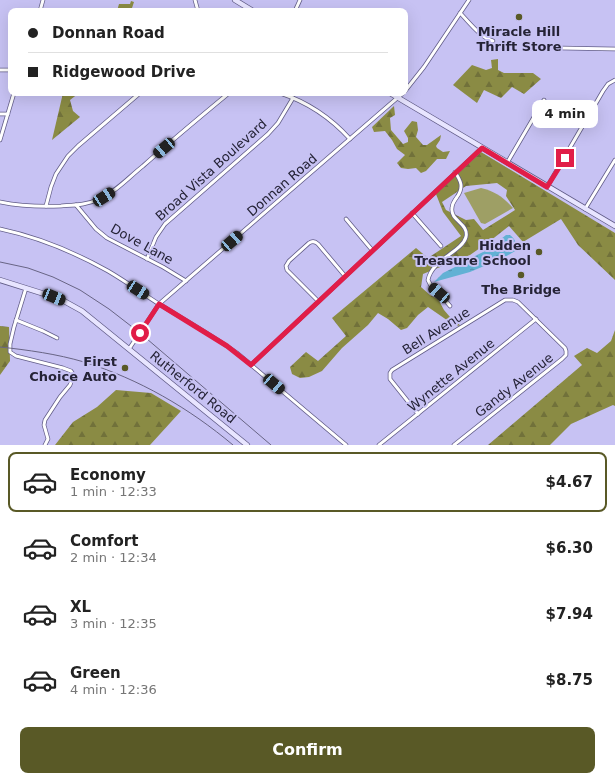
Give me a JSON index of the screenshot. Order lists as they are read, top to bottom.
{
  "streets": {
    "street": [
      "Broad Vista Boulevard",
      "Donnan Road",
      "Dove Lane",
      "Bell Avenue",
      "Wynette Avenue",
      "Gandy Avenue",
      "Rutherford Road"
    ]
  },
  "crossings": [
    ["Broad Vista Boulevard", "Dove Lane"],
    ["Donnan Road", "Dove Lane"],
    ["Donnan Road", "Rutherford Road"],
    ["Bell Avenue", "Wynette Avenue"],
    ["Bell Avenue", "Gandy Avenue"],
    ["Wynette Avenue", "Gandy Avenue"]
  ],
  "places": [
    "Miracle Hill Thrift Store",
    "Hidden Treasure School",
    "The Bridge",
    "First Choice Auto"
  ],
  "page": {
    "banner": ["Donnan Road", "Ridgewood Drive"],
    "bubble": "4 min",
    "list": [
      {
        "name": "Economy",
        "note": "1 min · 12:33",
        "value": "$4.67"
      },
      {
        "name": "Comfort",
        "note": "2 min · 12:34",
        "value": "$6.30"
      },
      {
        "name": "XL",
        "note": "3 min · 12:35",
        "value": "$7.94"
      },
      {
        "name": "Green",
        "note": "4 min · 12:36",
        "value": "$8.75"
      }
    ],
    "buttons": "Confirm"
  }
}
